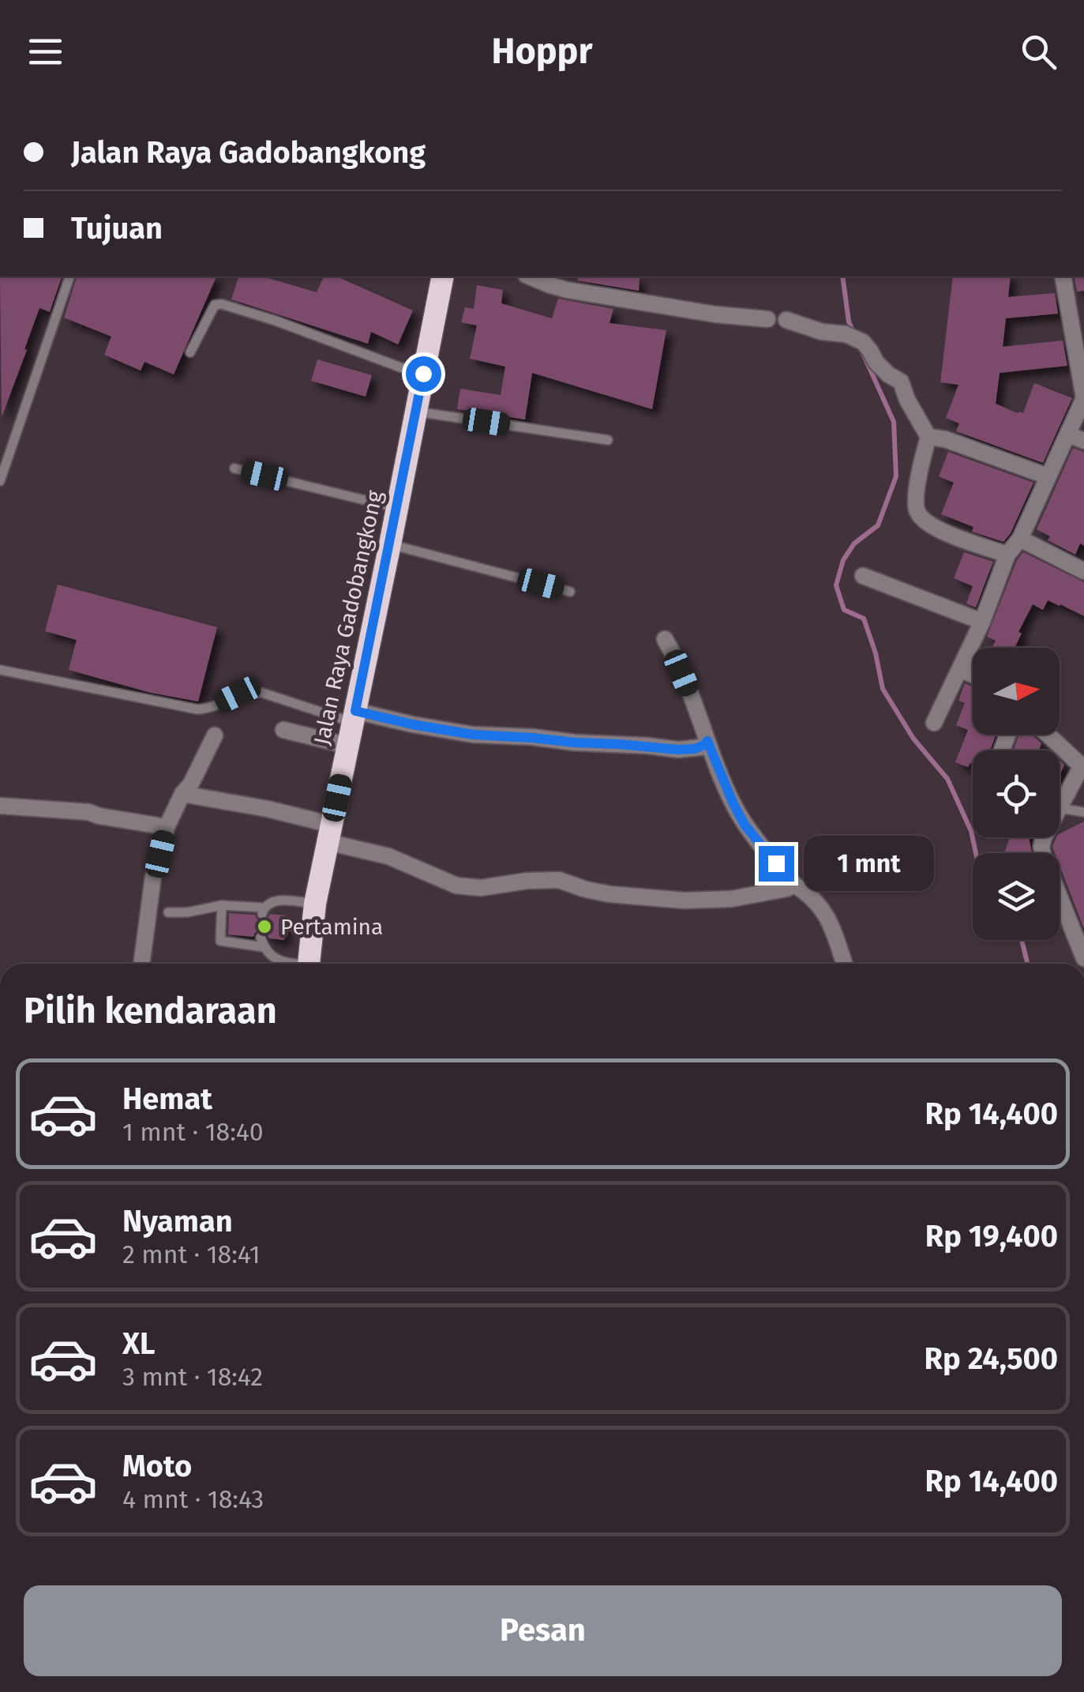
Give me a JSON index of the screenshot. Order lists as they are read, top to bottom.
{
  "streets": {
    "highway": ["Jalan Raya Gadobangkong"]
  },
  "places": ["Pertamina"],
  "north": "right",
  "page": {
    "header": "Hoppr",
    "banner": ["Jalan Raya Gadobangkong", "Tujuan"],
    "bubble": "1 mnt",
    "heading": "Pilih kendaraan",
    "list": [
      {
        "name": "Hemat",
        "note": "1 mnt · 18:40",
        "value": "Rp 14,400"
      },
      {
        "name": "Nyaman",
        "note": "2 mnt · 18:41",
        "value": "Rp 19,400"
      },
      {
        "name": "XL",
        "note": "3 mnt · 18:42",
        "value": "Rp 24,500"
      },
      {
        "name": "Moto",
        "note": "4 mnt · 18:43",
        "value": "Rp 14,400"
      }
    ],
    "buttons": "Pesan"
  }
}
